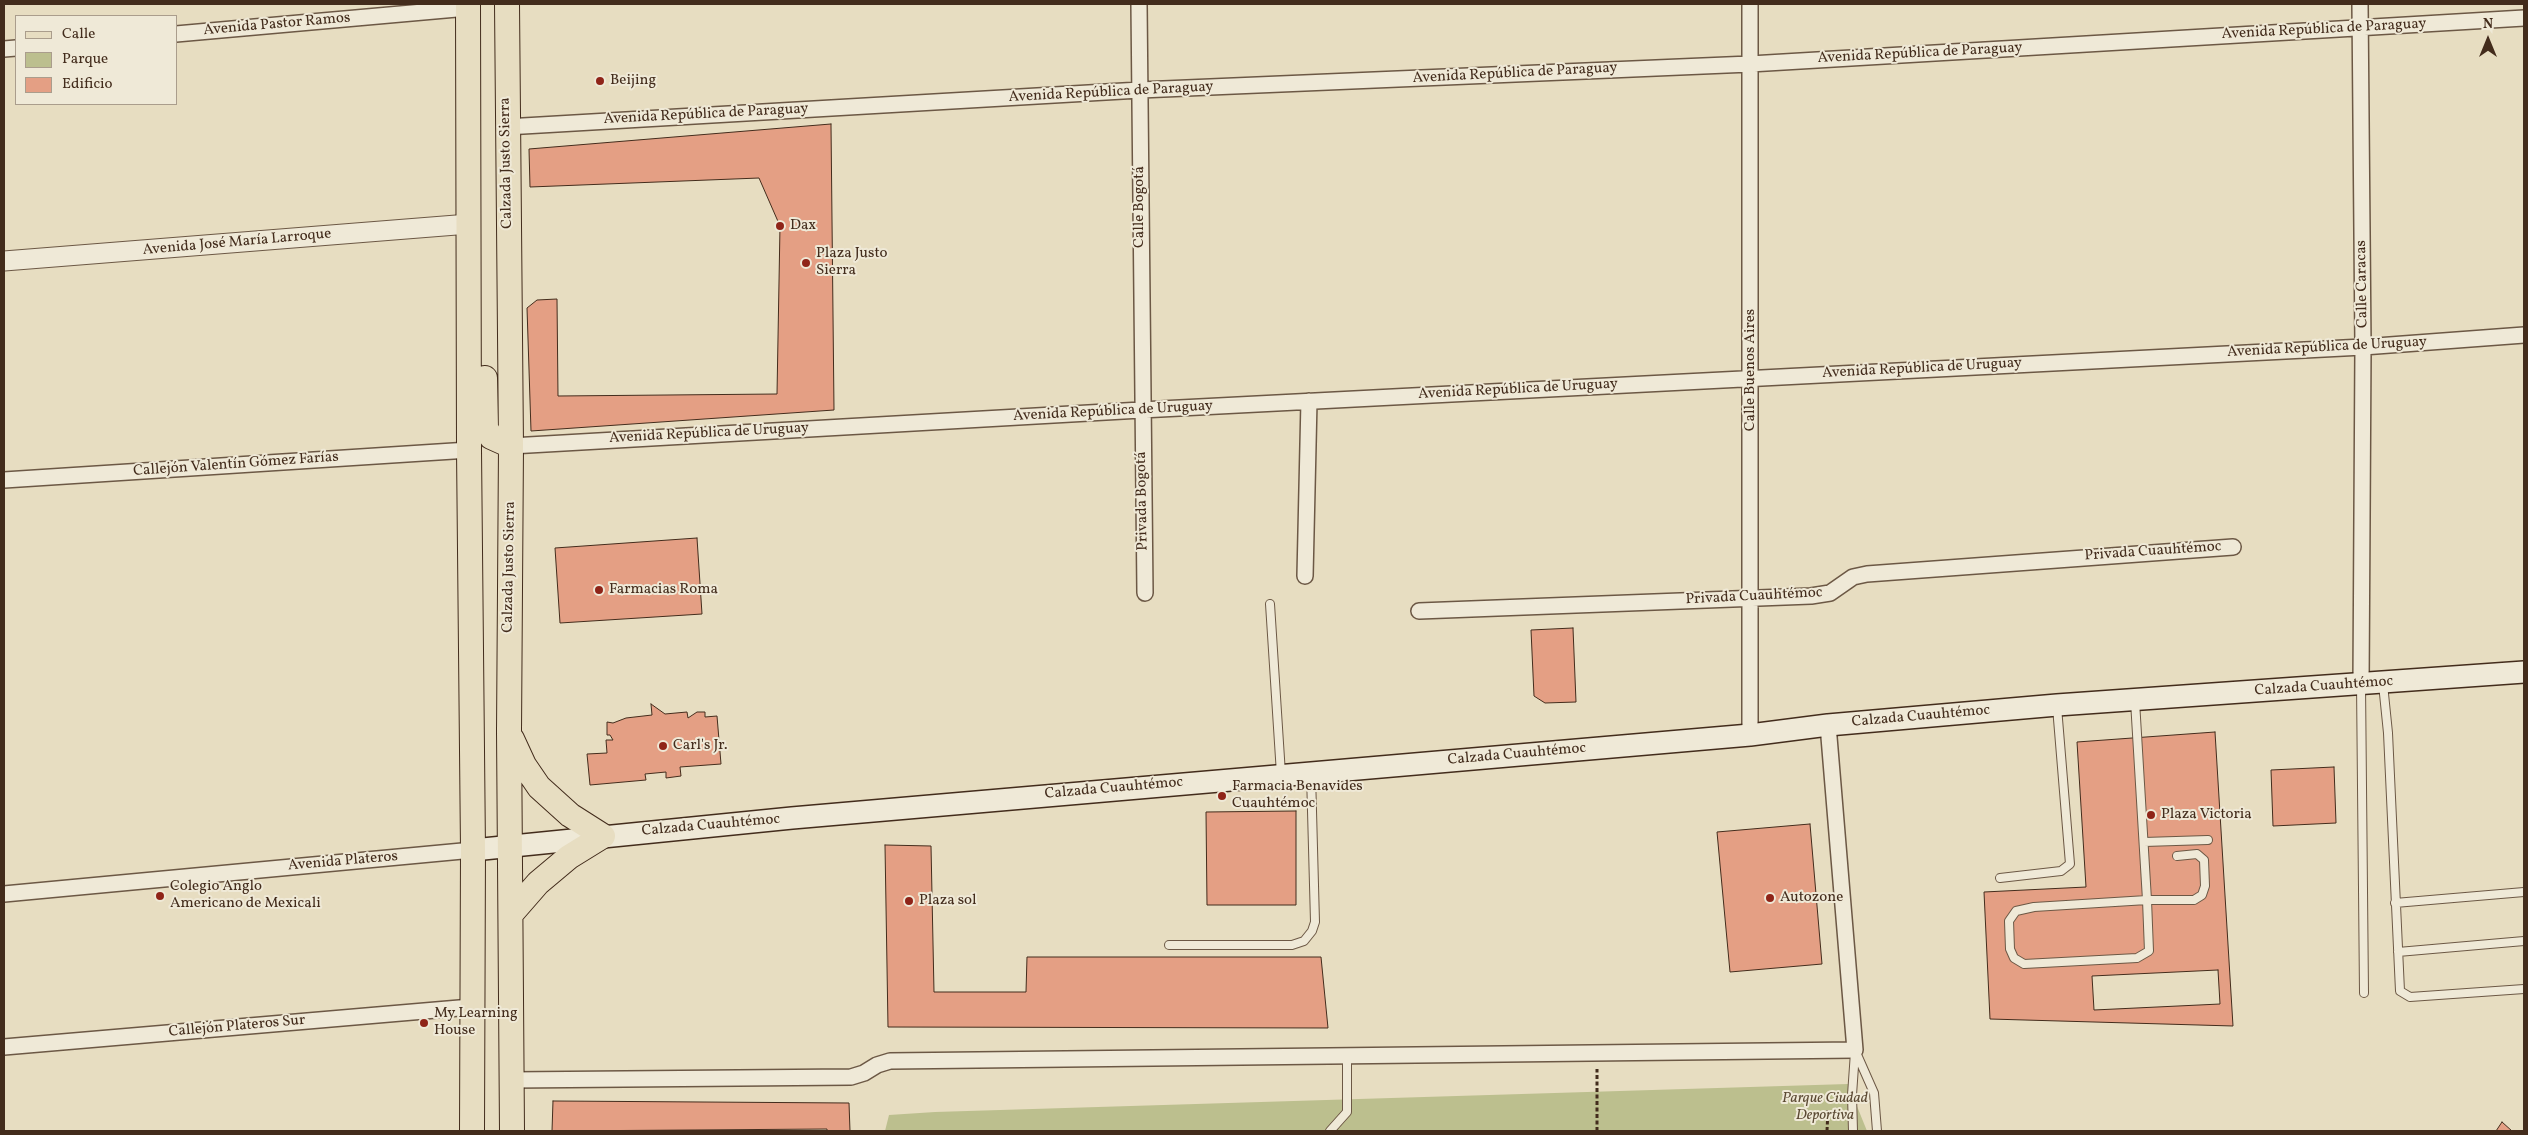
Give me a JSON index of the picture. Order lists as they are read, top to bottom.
{
  "streets": {
    "main road": ["Calzada Justo Sierra", "Calzada Cuauhtémoc"],
    "street": [
      "Avenida Pastor Ramos",
      "Avenida República de Paraguay",
      "Calle Bogotá",
      "Avenida José María Larroque",
      "Calle Caracas",
      "Avenida República de Uruguay",
      "Calle Buenos Aires",
      "Callejón Valentín Gómez Farías",
      "Privada Bogotá",
      "Privada Cuauhtémoc",
      "Avenida Plateros",
      "Callejón Plateros Sur"
    ]
  },
  "crossings": [
    ["Avenida República de Paraguay", "Calzada Justo Sierra"],
    ["Avenida República de Paraguay", "Calle Bogotá"],
    ["Avenida República de Paraguay", "Calle Caracas"],
    ["Avenida República de Paraguay", "Calle Buenos Aires"],
    ["Calzada Justo Sierra", "Avenida República de Uruguay"],
    ["Calzada Justo Sierra", "Calzada Cuauhtémoc"],
    ["Calle Bogotá", "Avenida República de Uruguay"],
    ["Calle Bogotá", "Privada Bogotá"],
    ["Calle Caracas", "Avenida República de Uruguay"],
    ["Calle Caracas", "Calzada Cuauhtémoc"],
    ["Avenida República de Uruguay", "Calle Buenos Aires"],
    ["Avenida República de Uruguay", "Privada Bogotá"],
    ["Calle Buenos Aires", "Privada Cuauhtémoc"],
    ["Calle Buenos Aires", "Calzada Cuauhtémoc"],
    ["Calzada Cuauhtémoc", "Avenida Plateros"]
  ],
  "parks": ["Parque Ciudad Deportiva"],
  "places": [
    "Beijing",
    "Dax",
    "Plaza Justo Sierra",
    "Farmacias Roma",
    "Carl's Jr.",
    "Farmacia Benavides Cuauhtémoc",
    "Plaza Victoria",
    "Colegio Anglo Americano de Mexicali",
    "Autozone",
    "Plaza sol",
    "My Learning House"
  ],
  "legend": ["Calle", "Parque", "Edificio"],
  "north": "top"
}
